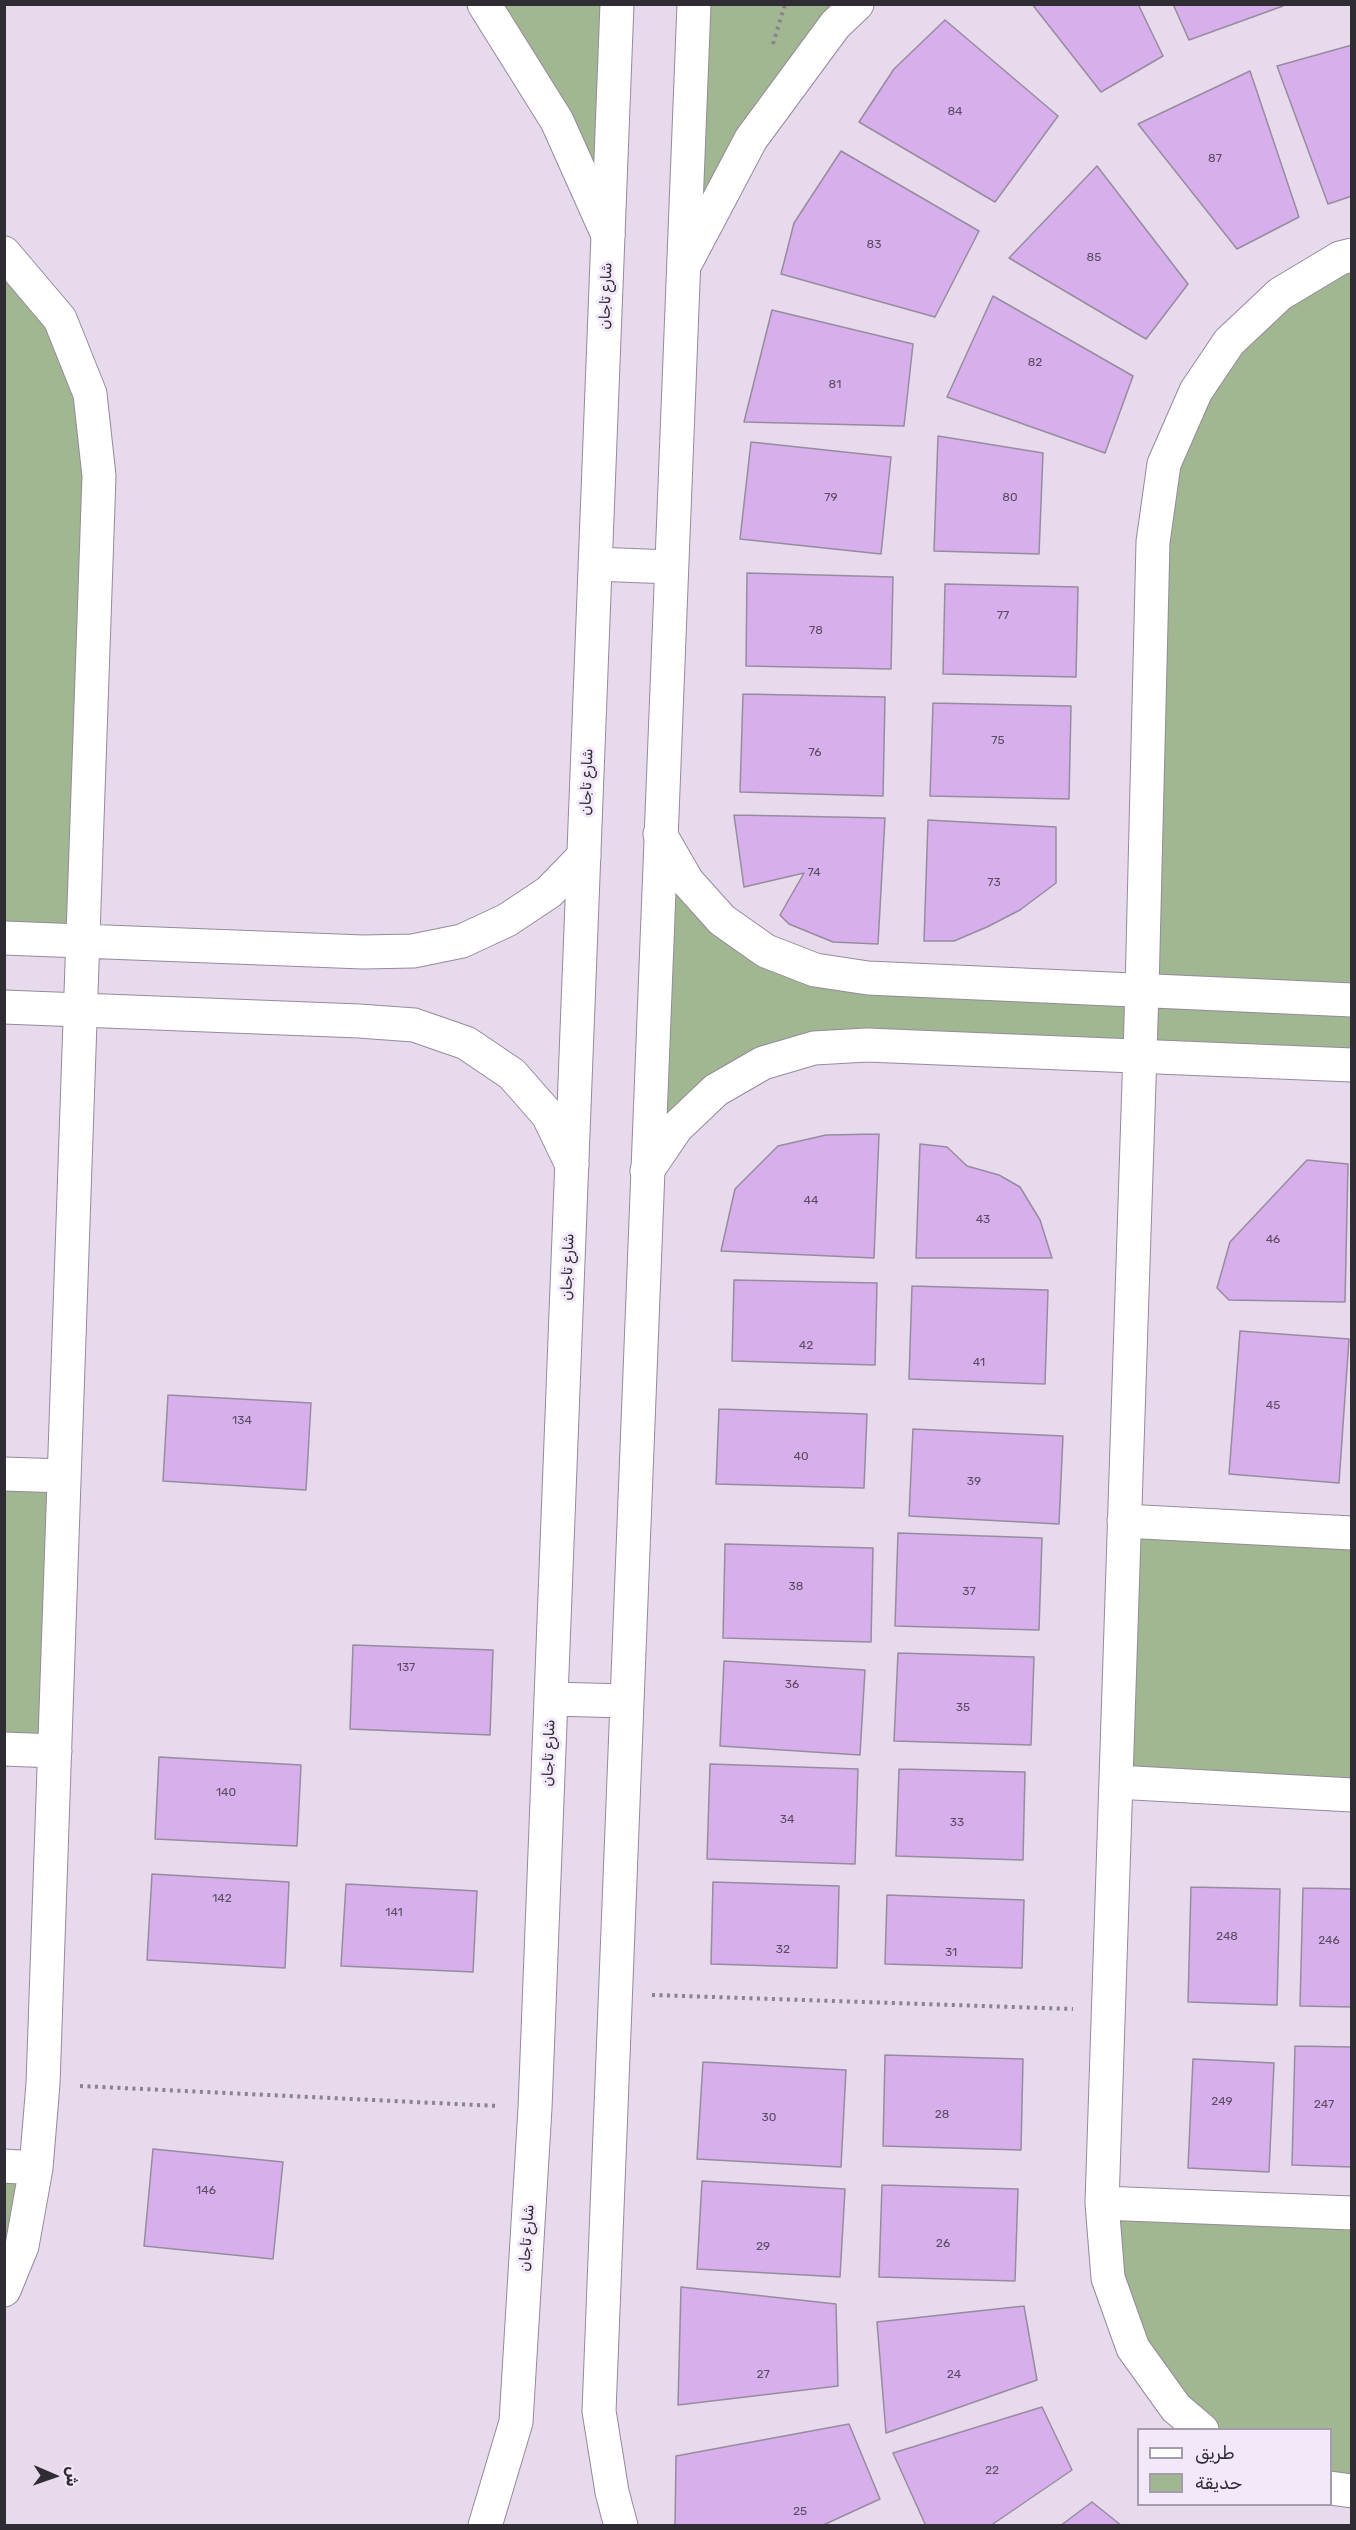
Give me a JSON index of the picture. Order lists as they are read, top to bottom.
{
  "streets": {
    "street": ["شارع تاجان"]
  },
  "house_numbers": [
    "84",
    "87",
    "83",
    "85",
    "82",
    "81",
    "79",
    "80",
    "77",
    "78",
    "75",
    "76",
    "74",
    "73",
    "44",
    "43",
    "46",
    "42",
    "41",
    "45",
    "134",
    "40",
    "39",
    "38",
    "37",
    "137",
    "36",
    "35",
    "140",
    "34",
    "33",
    "142",
    "141",
    "248",
    "246",
    "32",
    "31",
    "249",
    "247",
    "28",
    "30",
    "146",
    "26",
    "29",
    "27",
    "24",
    "22",
    "25"
  ],
  "legend": ["طريق", "حديقة"],
  "north": "right"
}
